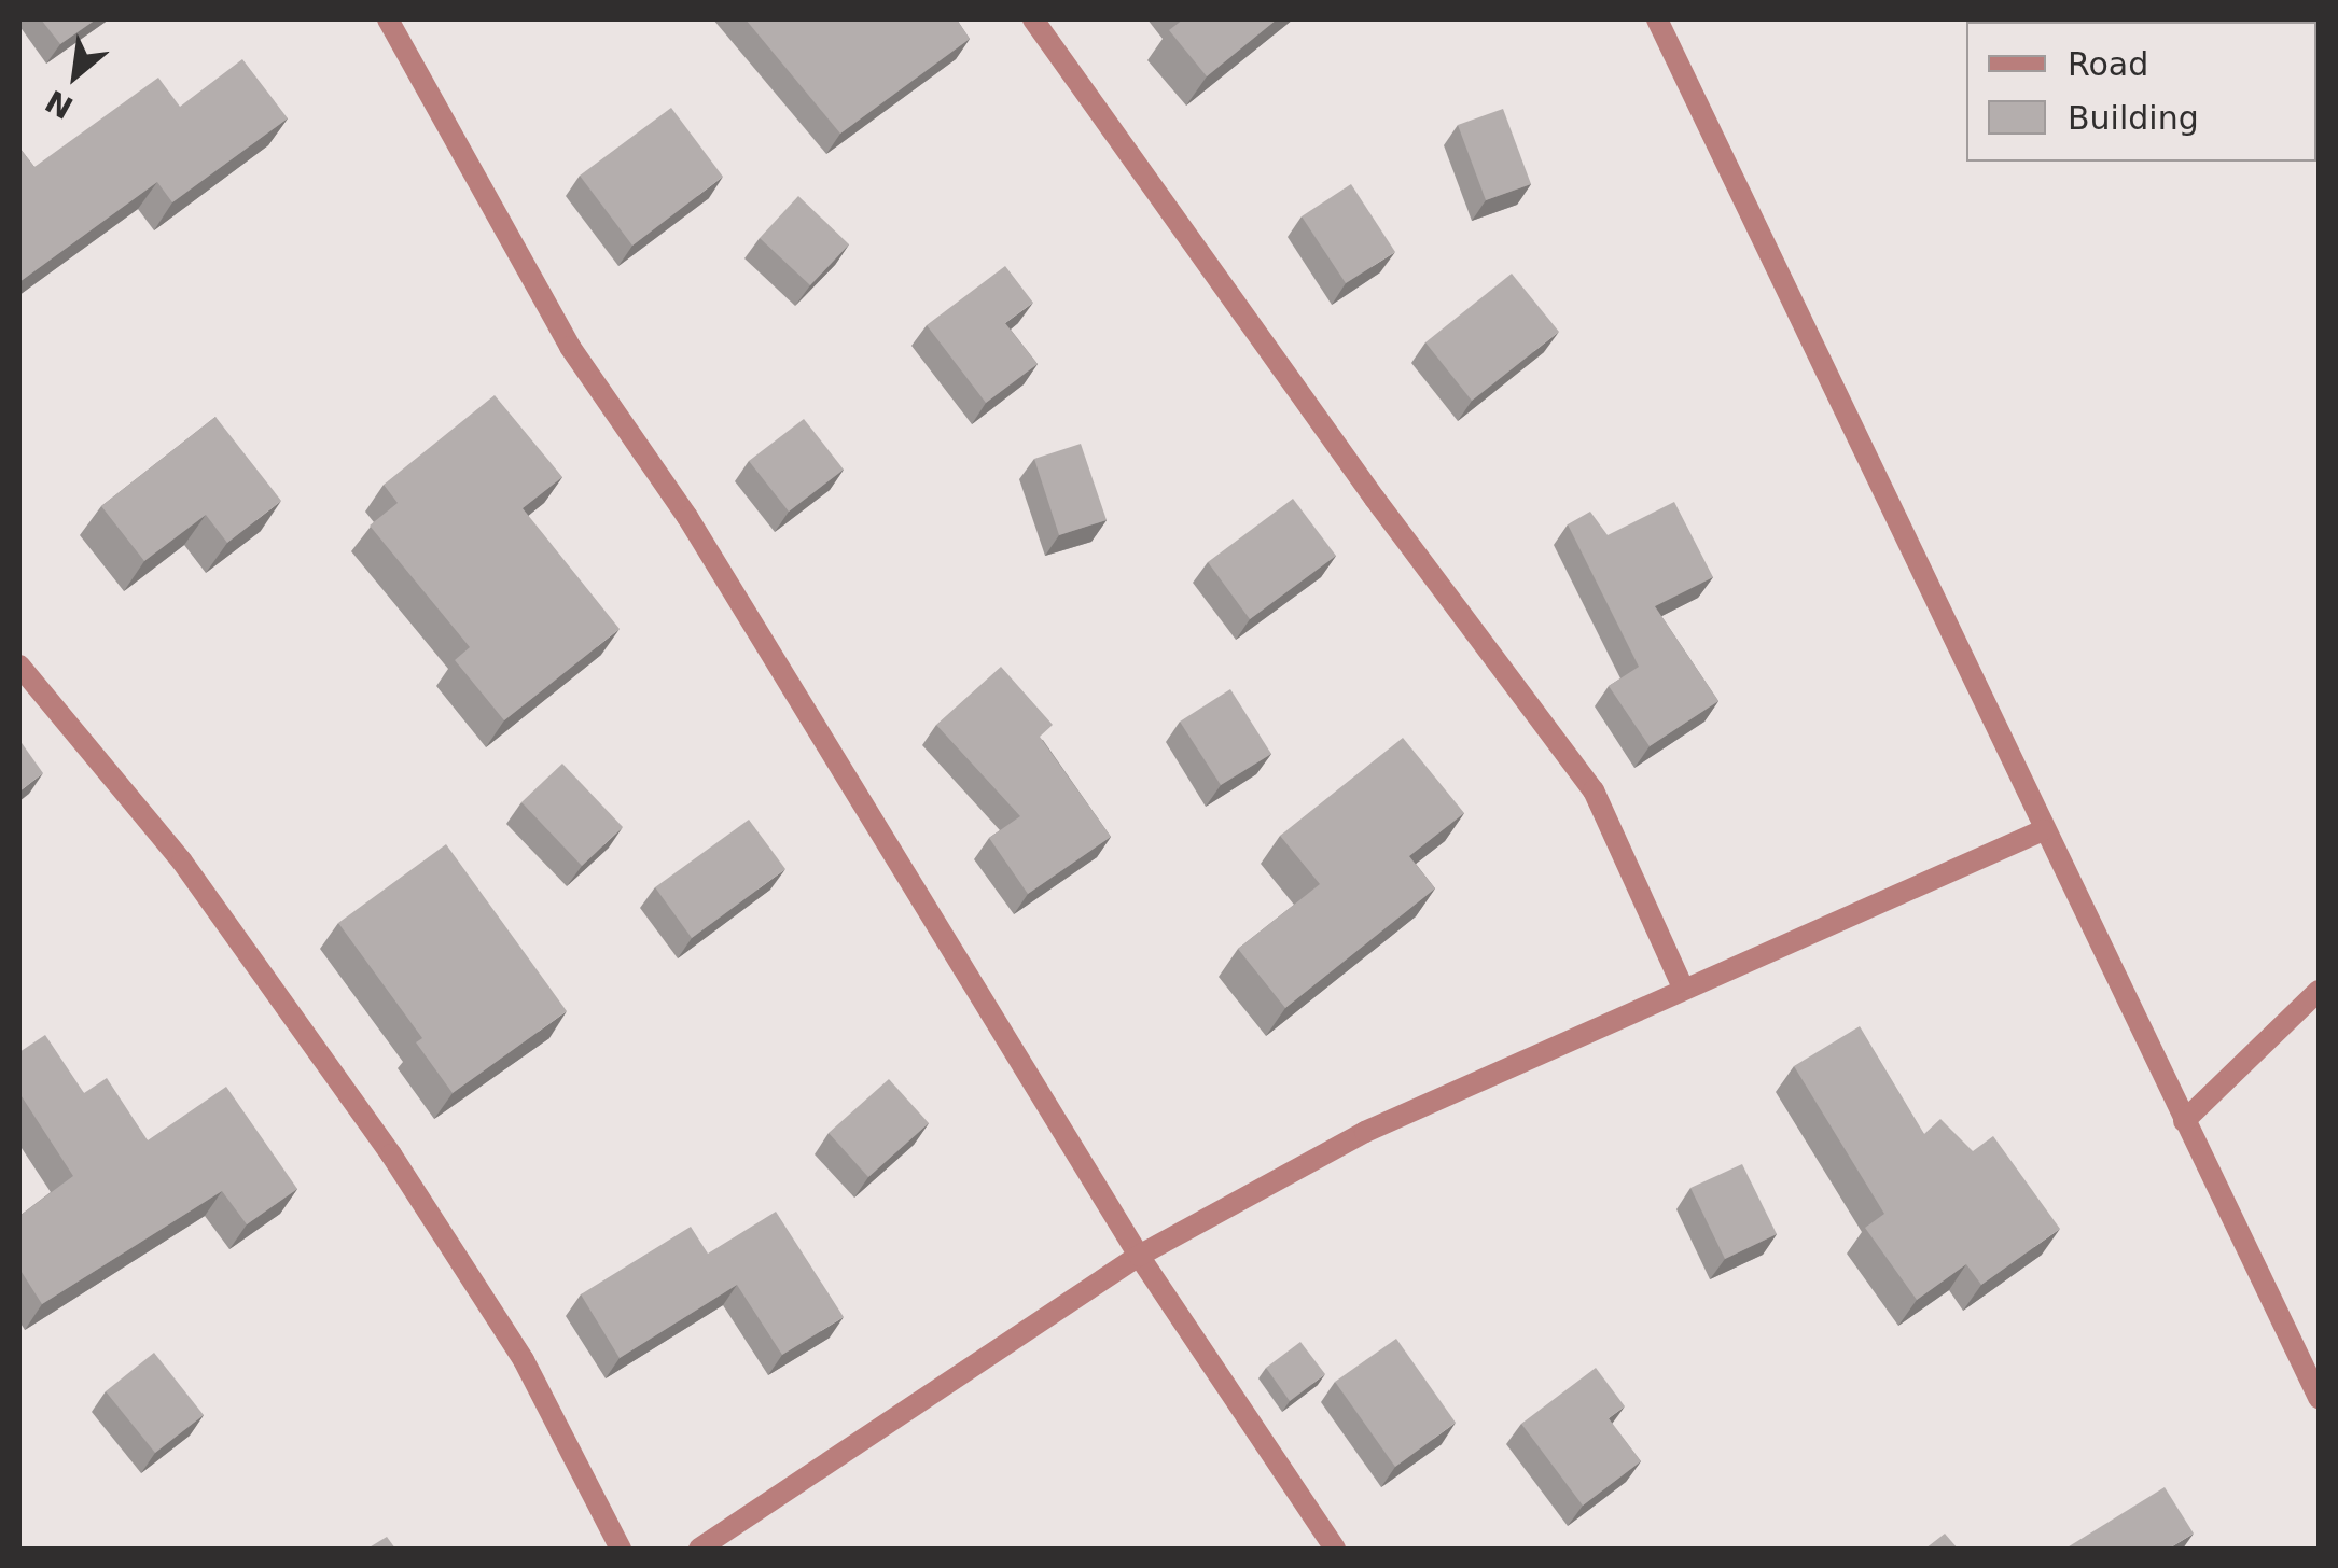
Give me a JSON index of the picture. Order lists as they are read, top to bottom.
{
  "legend": ["Road", "Building"],
  "north": "bottom left"
}
